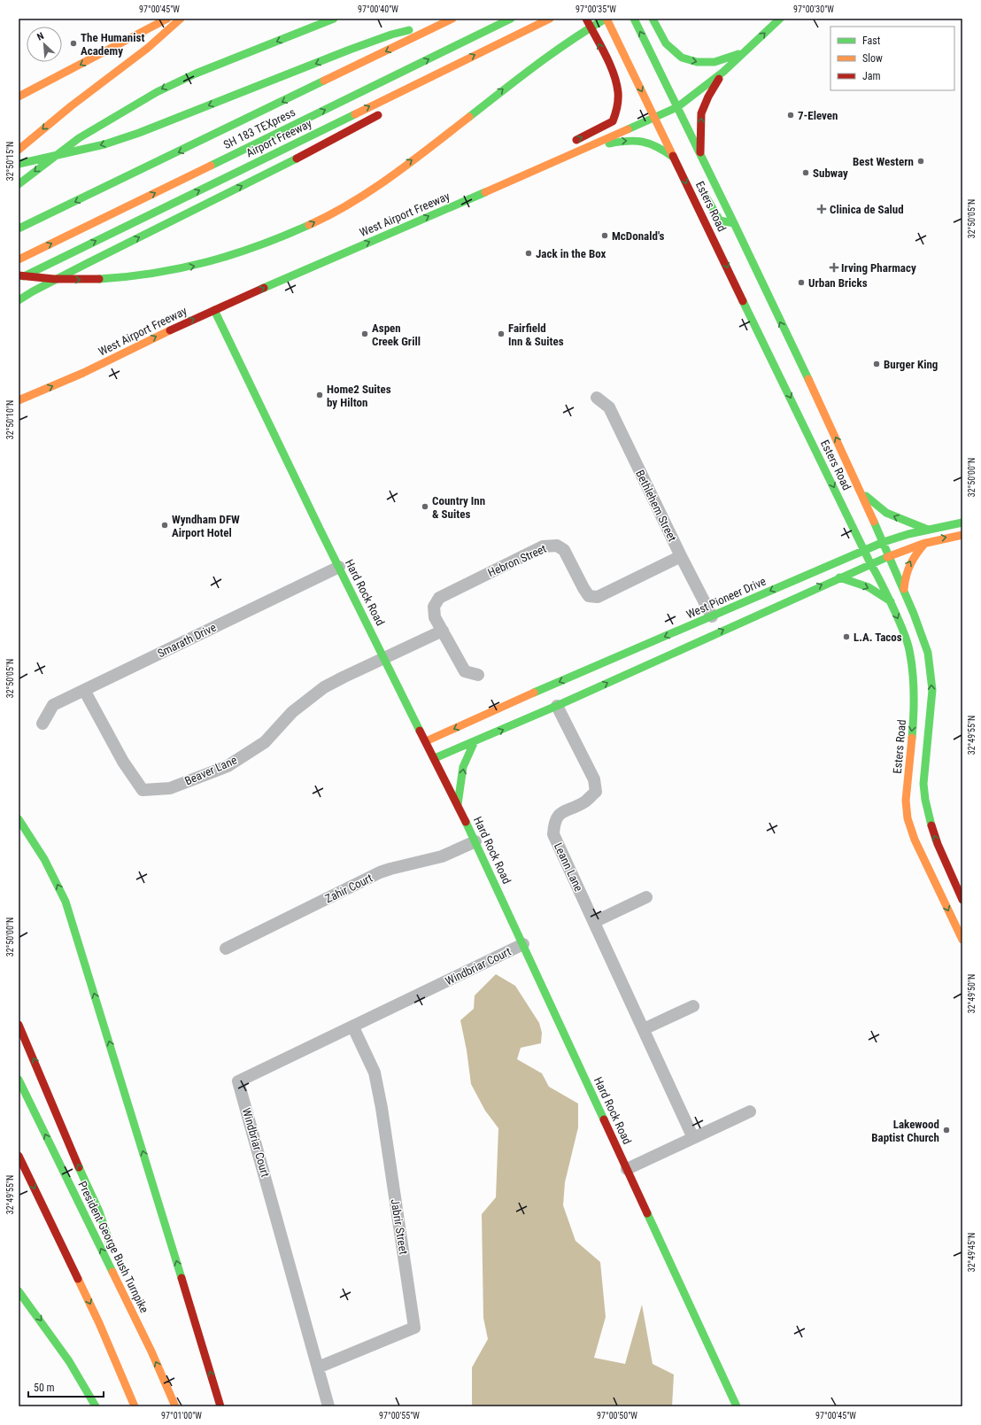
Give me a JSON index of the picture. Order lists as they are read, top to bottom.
{
  "streets": {
    "main road": [
      "SH 183 TEXpress",
      "Airport Freeway",
      "Esters Road",
      "West Airport Freeway",
      "Hard Rock Road",
      "West Pioneer Drive",
      "President George Bush Turnpike"
    ],
    "street": [
      "Bethlehem Street",
      "Hebron Street",
      "Smarath Drive",
      "Beaver Lane",
      "Leann Lane",
      "Zahir Court",
      "Windbriar Court",
      "Jabrir Street"
    ]
  },
  "crossings": [
    ["Esters Road", "West Airport Freeway"],
    ["Esters Road", "West Pioneer Drive"],
    ["West Airport Freeway", "Hard Rock Road"],
    ["Bethlehem Street", "Hebron Street"],
    ["Bethlehem Street", "West Pioneer Drive"],
    ["Hard Rock Road", "West Pioneer Drive"],
    ["Hard Rock Road", "Smarath Drive"],
    ["Hard Rock Road", "Beaver Lane"],
    ["Hard Rock Road", "Zahir Court"],
    ["Hard Rock Road", "Windbriar Court"],
    ["Smarath Drive", "Beaver Lane"],
    ["Windbriar Court", "Jabrir Street"]
  ],
  "places": {
    "other": [
      "The Humanist Academy",
      "7-Eleven",
      "Best Western",
      "Subway",
      "McDonald's",
      "Jack in the Box",
      "Urban Bricks",
      "Aspen Creek Grill",
      "Fairfield Inn & Suites",
      "Burger King",
      "Home2 Suites by Hilton",
      "Country Inn & Suites",
      "Wyndham DFW Airport Hotel",
      "L.A. Tacos",
      "Lakewood Baptist Church"
    ],
    "health": ["Clinica de Salud", "Irving Pharmacy"]
  },
  "legend": ["Fast", "Slow", "Jam"],
  "scale_bar": "50 m",
  "north": "top left",
  "coordinates": [
    "97°00'45\"W",
    "97°00'40\"W",
    "97°00'35\"W",
    "97°00'30\"W",
    "32°50'15\"N",
    "32°50'05\"N",
    "32°50'10\"N",
    "32°50'00\"N",
    "32°49'55\"N",
    "32°49'50\"N",
    "32°49'45\"N",
    "97°01'00\"W",
    "97°00'55\"W",
    "97°00'50\"W"
  ]
}
